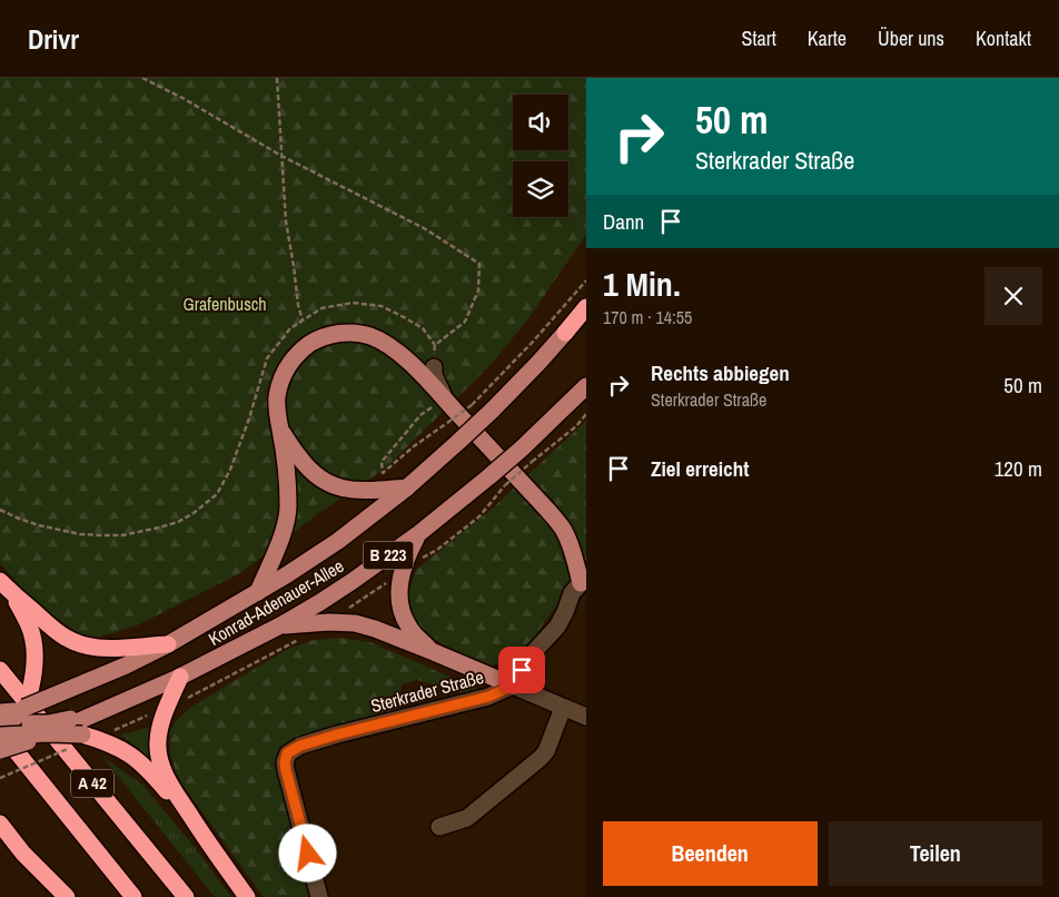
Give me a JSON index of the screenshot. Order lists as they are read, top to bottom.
{
  "streets": {
    "highway": ["A 42"],
    "main road": ["B 223", "Konrad-Adenauer-Allee"],
    "street": ["Sterkrader Straße"]
  },
  "crossings": [
    ["Konrad-Adenauer-Allee", "A 42"]
  ],
  "parks": ["Grafenbusch"],
  "page": {
    "header": "Drivr",
    "nav": [
      "Start",
      "Karte",
      "Über uns",
      "Kontakt"
    ],
    "turn": ["50 m", "Sterkrader Straße"],
    "then": "Dann",
    "heading": ["1 Min.", "170 m · 14:55"],
    "list": [
      {
        "name": "Rechts abbiegen",
        "note": "Sterkrader Straße",
        "value": "50 m"
      },
      {
        "name": "Ziel erreicht",
        "value": "120 m"
      }
    ],
    "buttons": ["Beenden", "Teilen"]
  }
}
